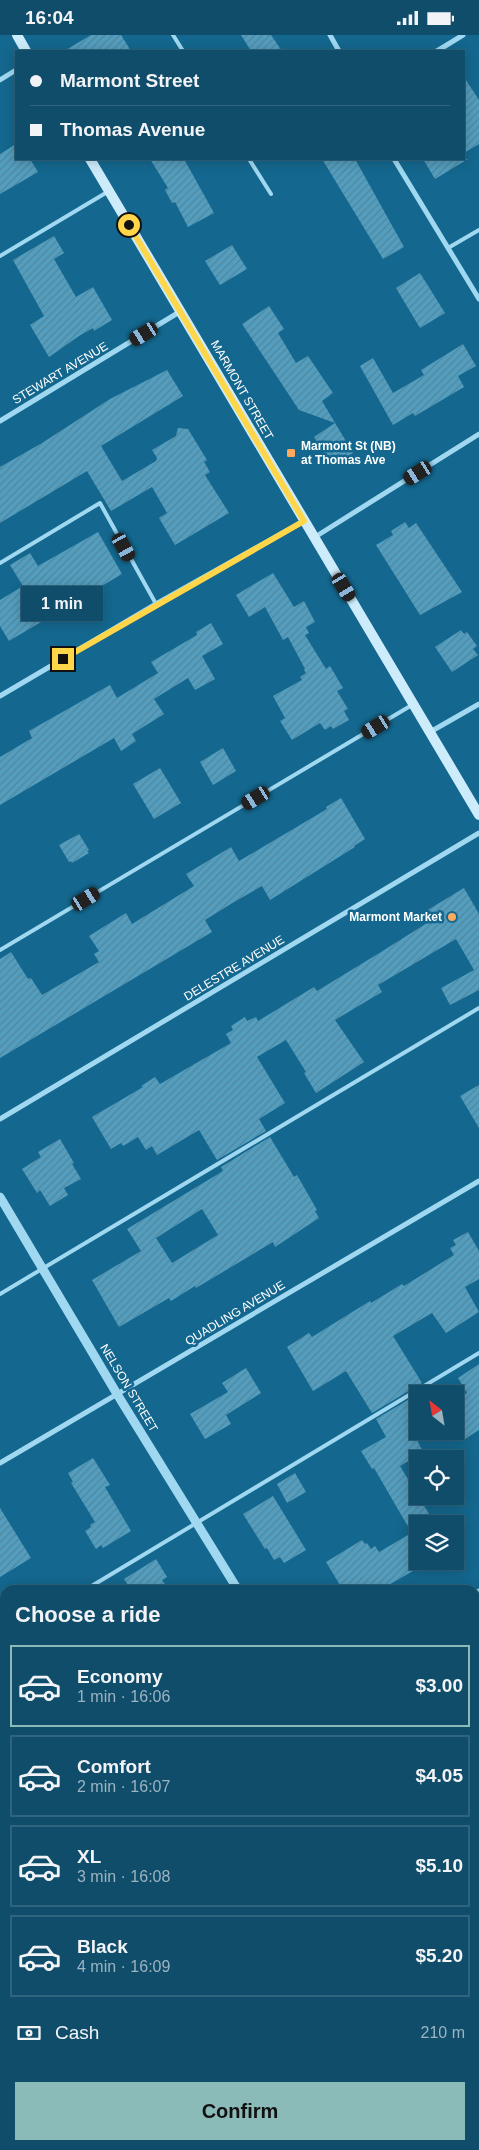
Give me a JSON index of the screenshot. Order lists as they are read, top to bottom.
{
  "streets": {
    "main road": ["MARMONT STREET"],
    "street": [
      "STEWART AVENUE",
      "DELESTRE AVENUE",
      "QUADLING AVENUE",
      "NELSON STREET"
    ]
  },
  "crossings": [
    ["STEWART AVENUE", "MARMONT STREET"],
    ["QUADLING AVENUE", "NELSON STREET"]
  ],
  "places": {
    "transit": ["Marmont St (NB) at Thomas Ave"],
    "other": ["Marmont Market"]
  },
  "north": "top left",
  "page": {
    "status": "16:04",
    "banner": ["Marmont Street", "Thomas Avenue"],
    "bubble": "1 min",
    "heading": "Choose a ride",
    "list": [
      {
        "name": "Economy",
        "note": "1 min · 16:06",
        "value": "$3.00"
      },
      {
        "name": "Comfort",
        "note": "2 min · 16:07",
        "value": "$4.05"
      },
      {
        "name": "XL",
        "note": "3 min · 16:08",
        "value": "$5.10"
      },
      {
        "name": "Black",
        "note": "4 min · 16:09",
        "value": "$5.20"
      }
    ],
    "pay": ["Cash", "210 m"],
    "buttons": "Confirm"
  }
}
